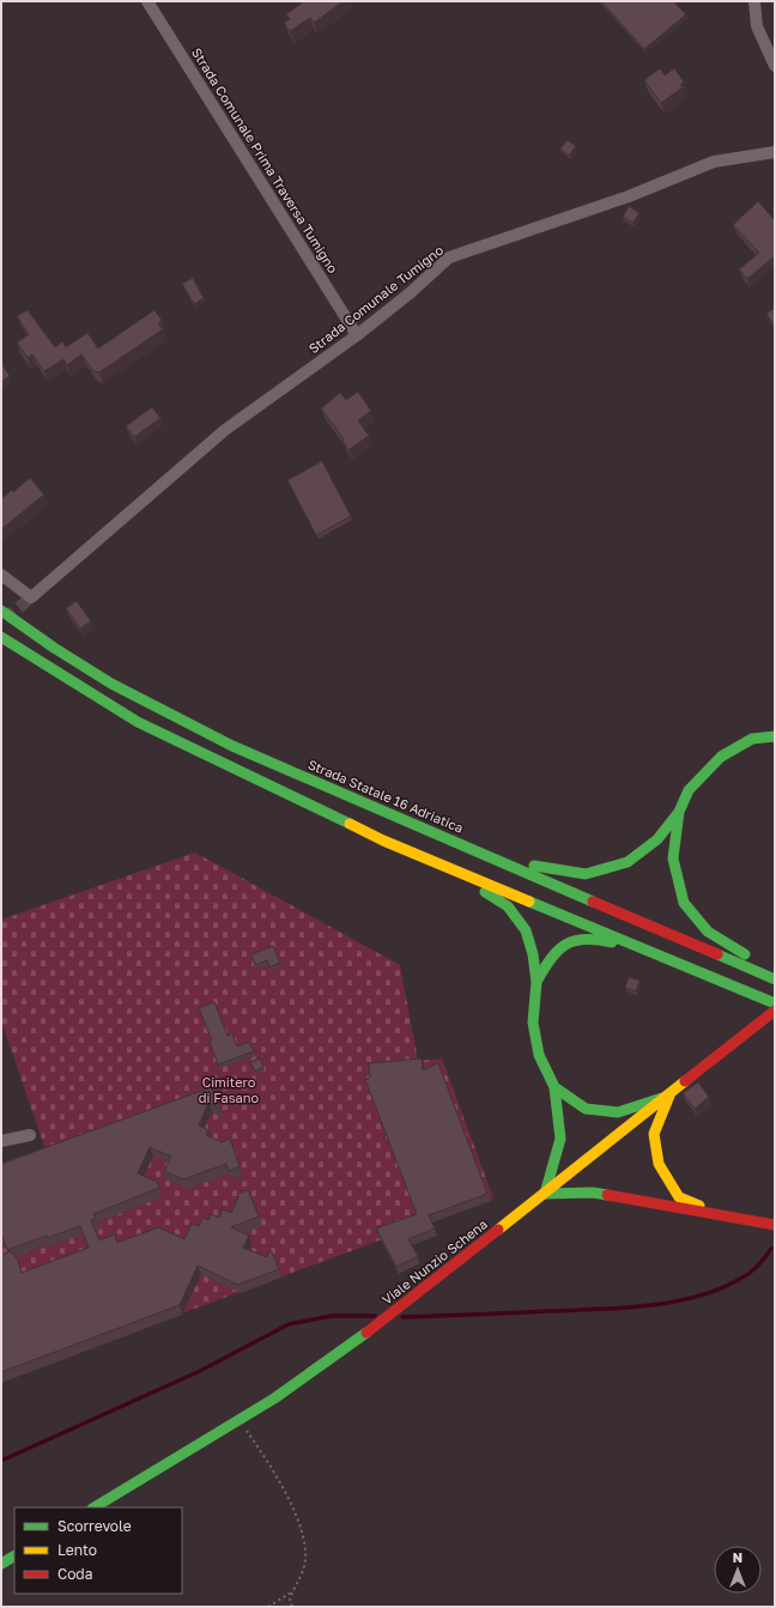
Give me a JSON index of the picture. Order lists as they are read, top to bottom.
{
  "streets": {
    "main road": ["Strada Statale 16 Adriatica", "Viale Nunzio Schena"],
    "street": ["Strada Comunale Prima Traversa Tumigno", "Strada Comunale Tumigno"]
  },
  "crossings": [
    ["Strada Comunale Prima Traversa Tumigno", "Strada Comunale Tumigno"]
  ],
  "parks": ["Cimitero di Fasano"],
  "legend": ["Scorrevole", "Lento", "Coda"],
  "north": "top"
}
